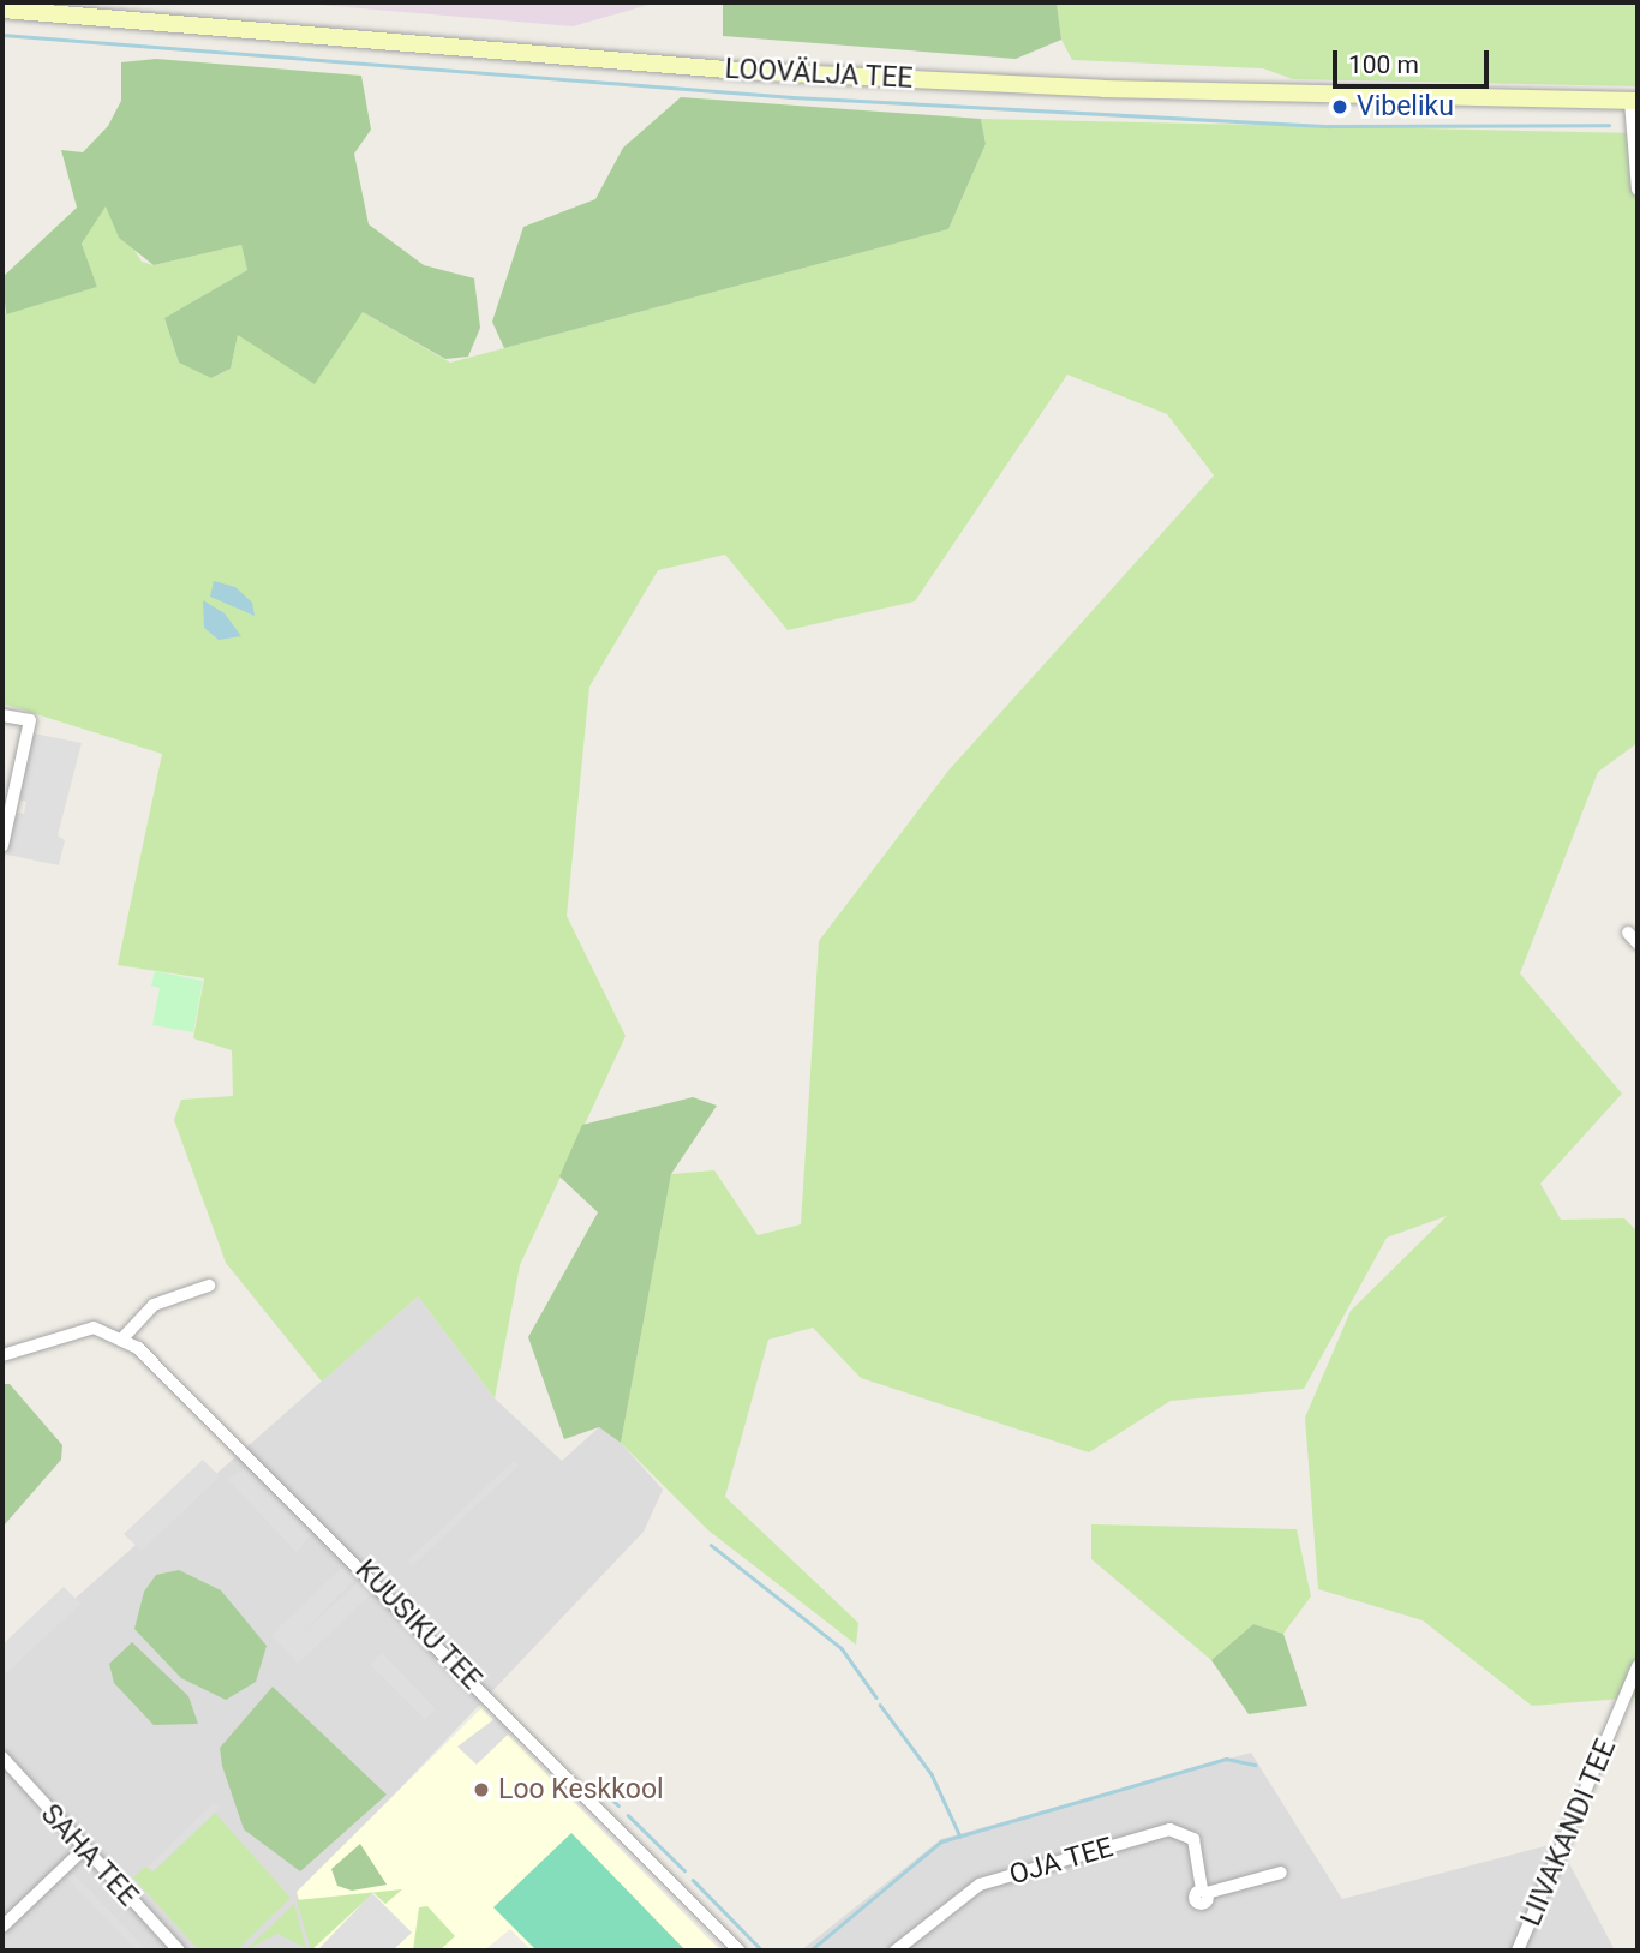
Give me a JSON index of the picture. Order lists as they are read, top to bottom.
{
  "streets": {
    "street": [
      "LOOVÄLJA TEE",
      "KUUSIKU TEE",
      "LIIVAKANDI TEE",
      "SAHA TEE",
      "OJA TEE"
    ]
  },
  "places": ["Vibeliku", "Loo Keskkool"],
  "scale_bar": "100 m"
}
